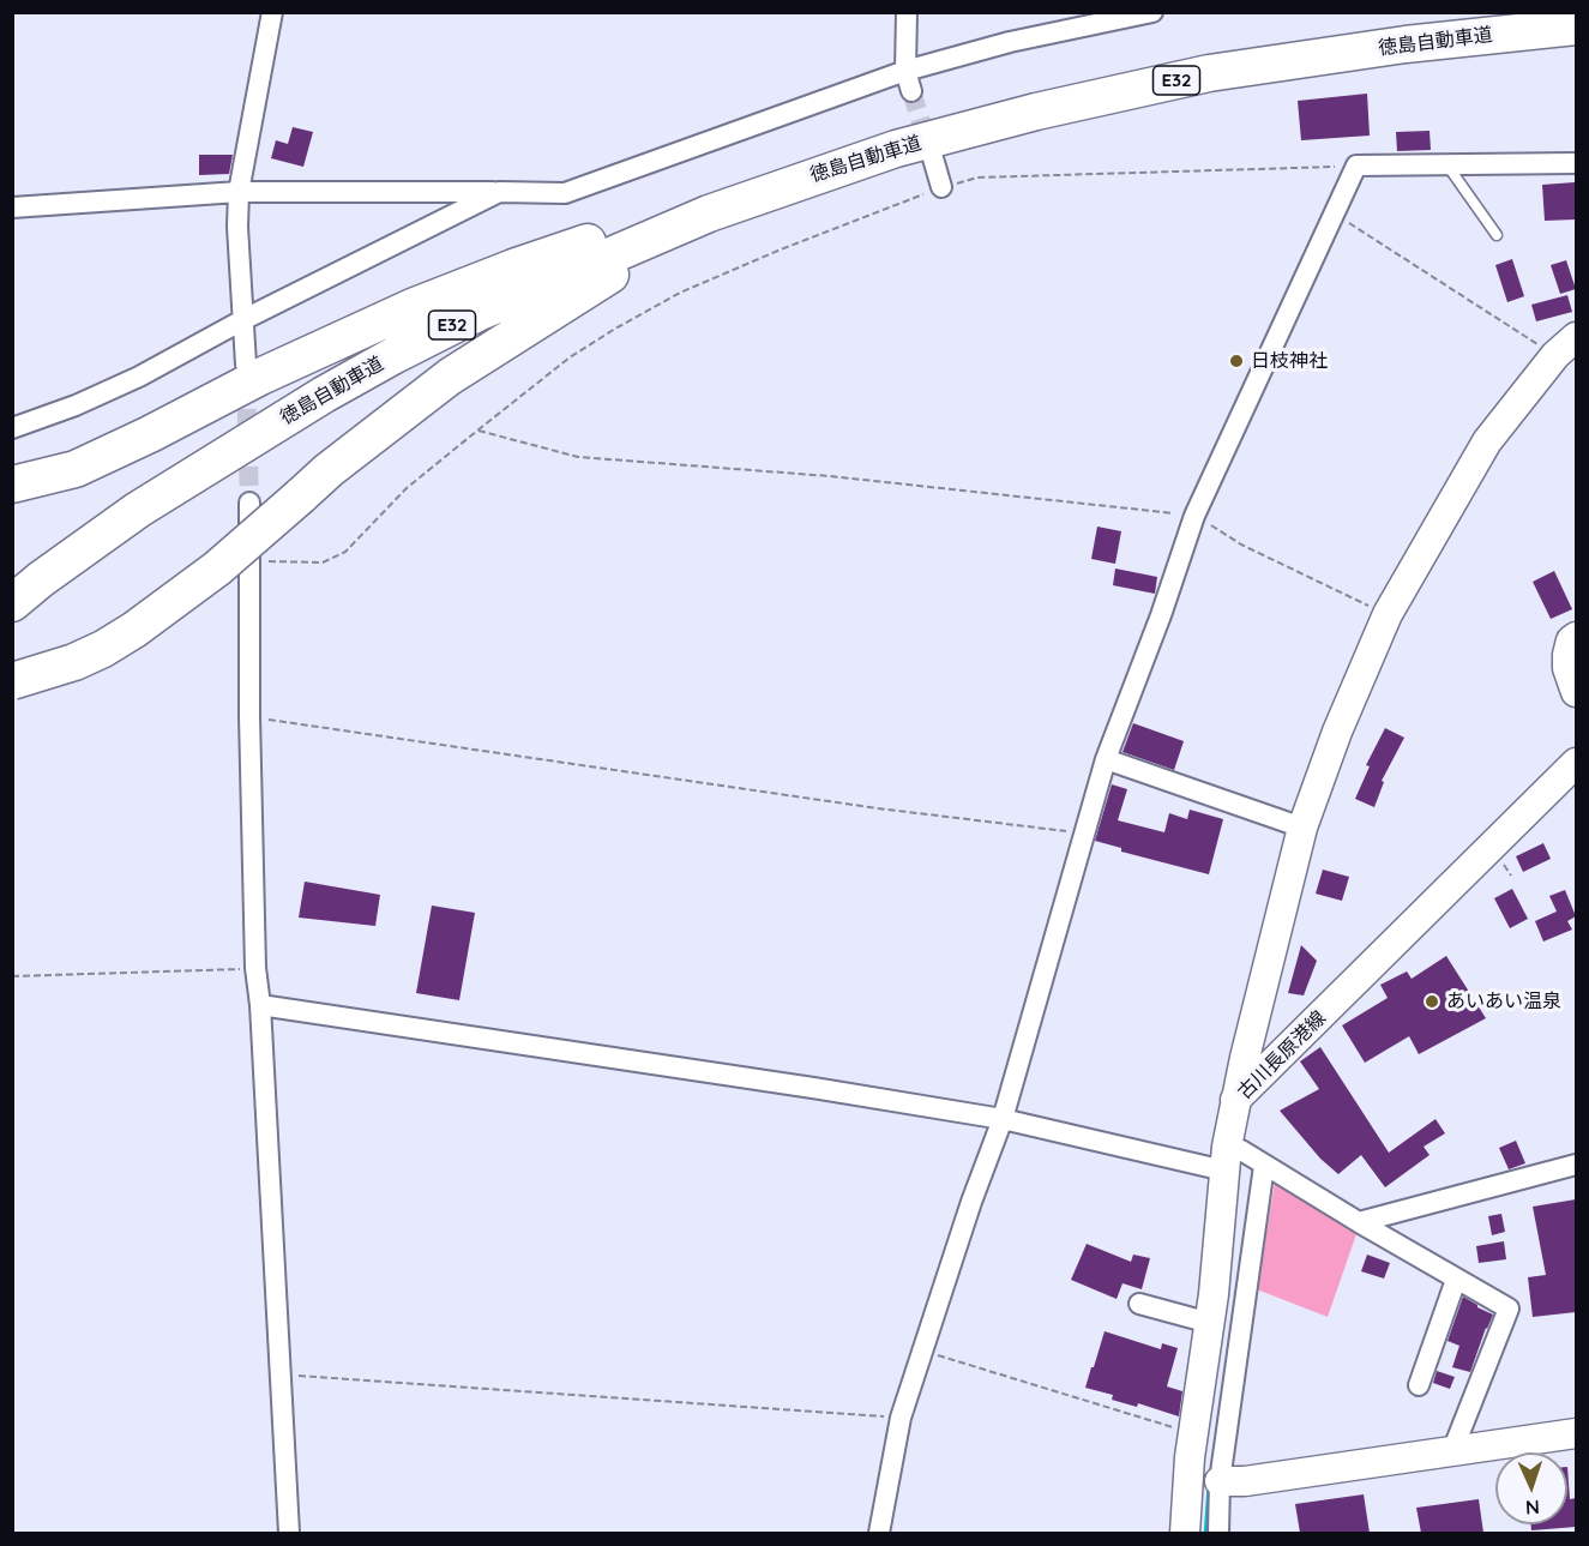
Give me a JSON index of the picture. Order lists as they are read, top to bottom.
{
  "streets": {
    "highway": ["徳島自動車道", "E32"],
    "street": ["古川長原港線"]
  },
  "places": ["日枝神社", "あいあい温泉"],
  "north": "bottom"
}
